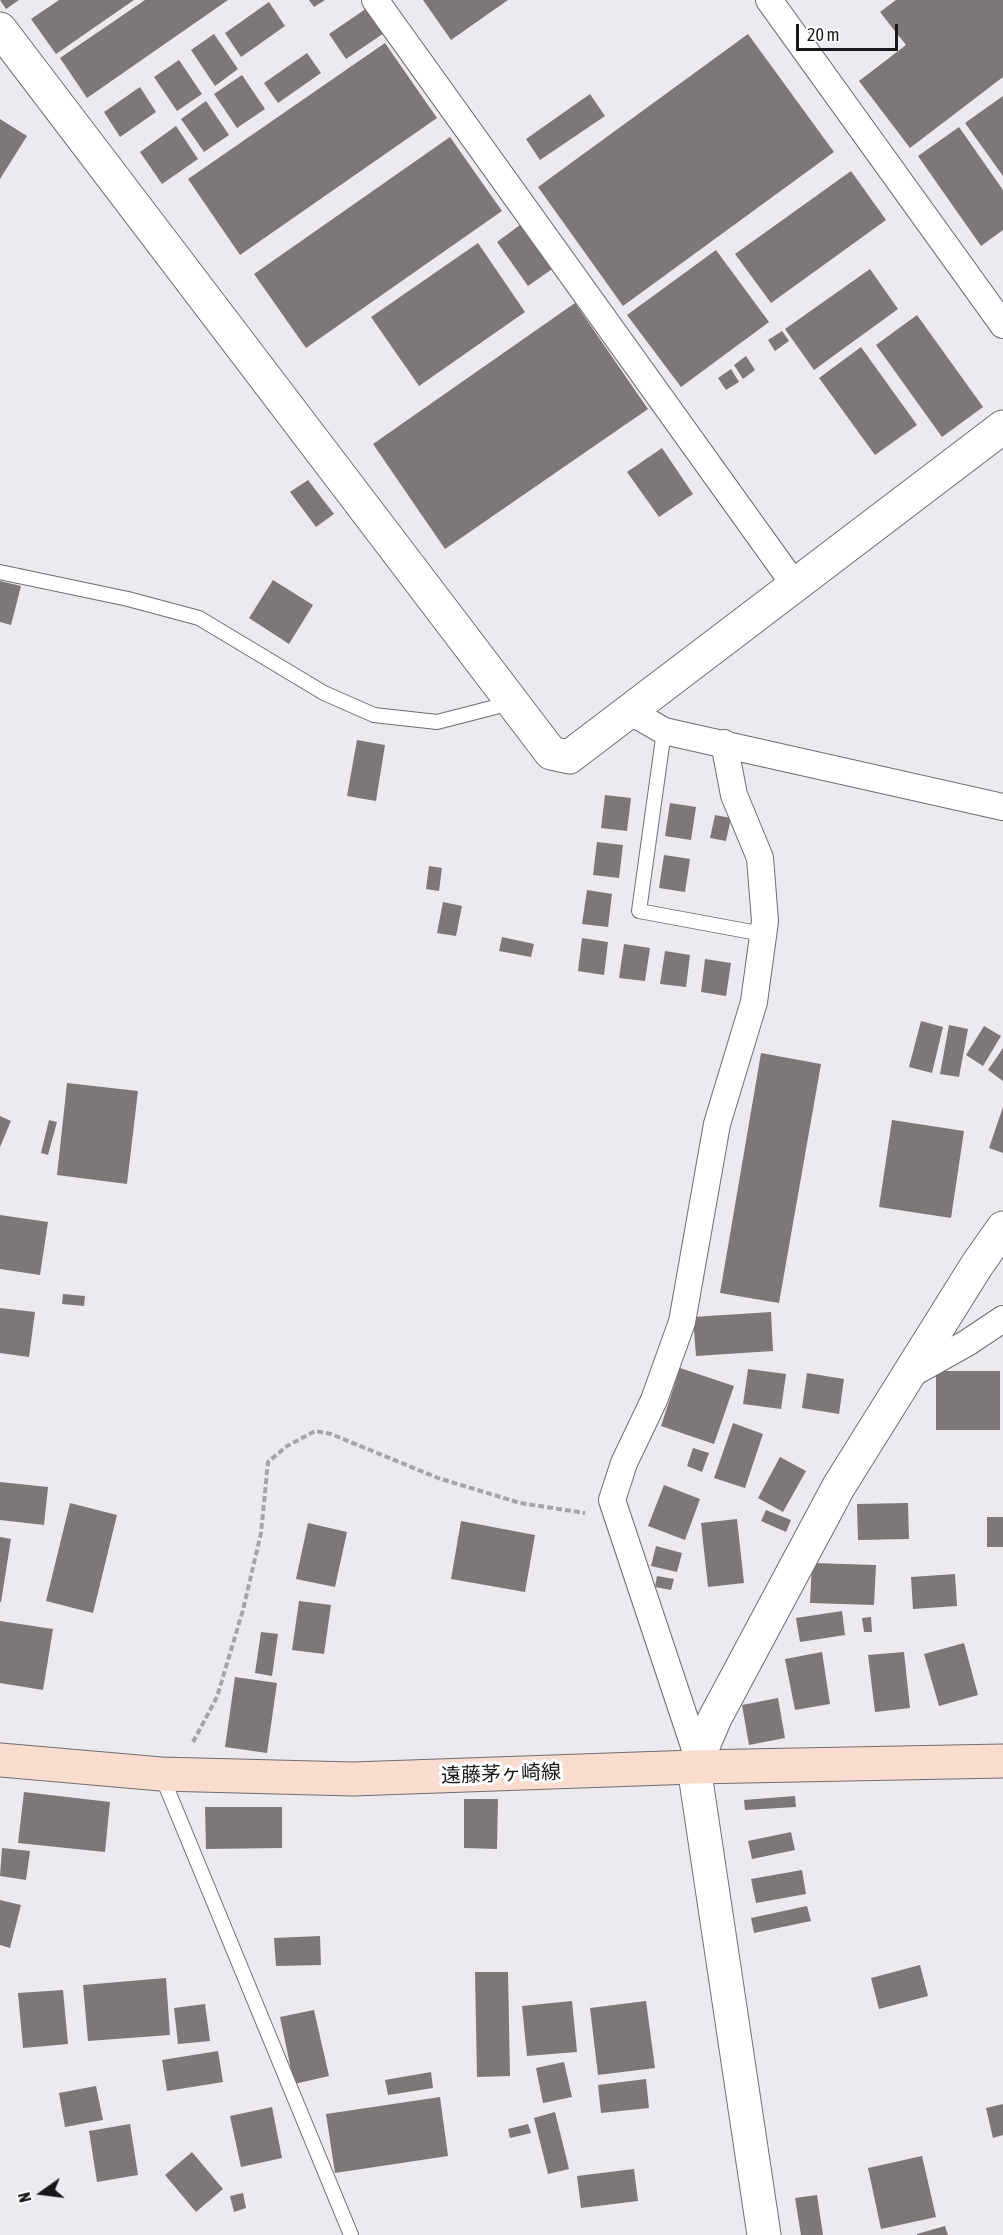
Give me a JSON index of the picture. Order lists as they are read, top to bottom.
{
  "streets": {
    "main road": ["遠藤茅ヶ崎線"]
  },
  "scale_bar": "20 m",
  "north": "left"
}
